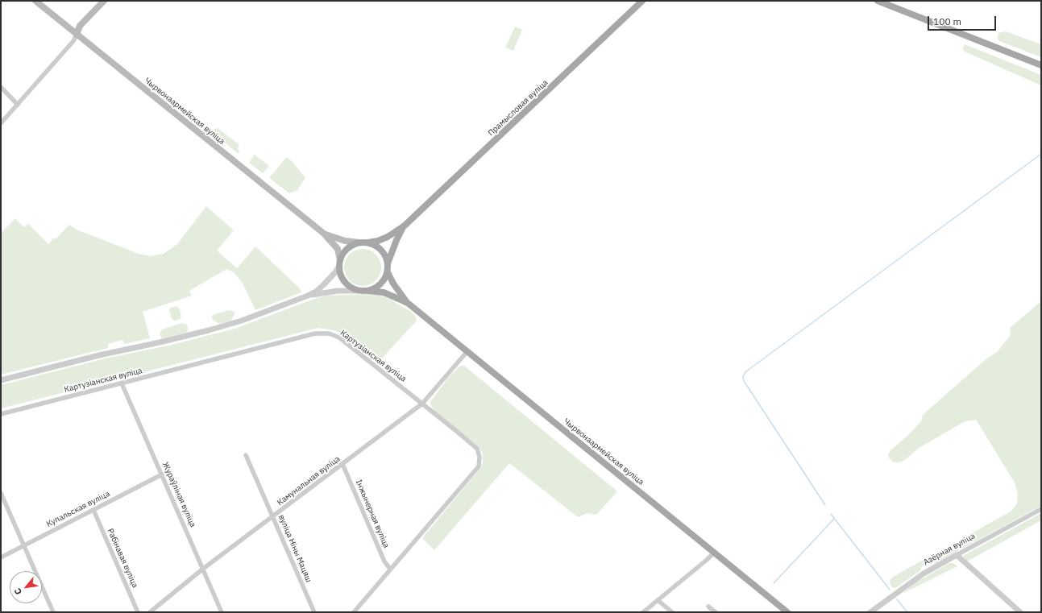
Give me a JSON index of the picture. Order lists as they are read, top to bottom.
{
  "streets": {
    "main road": ["Прамысловая вуліца", "Чырвонаармейская вуліца"],
    "street": [
      "Картузіанская вуліца",
      "Камунальная вуліца",
      "Жураўліная вуліца",
      "Купальская вуліца",
      "Інжынерная вуліца",
      "вуліца Ніны Мацяш",
      "Азёрная вуліца",
      "Рабінавая вуліца"
    ]
  },
  "crossings": [
    ["Прамысловая вуліца", "Чырвонаармейская вуліца"],
    ["Чырвонаармейская вуліца", "Камунальная вуліца"],
    ["Картузіанская вуліца", "Камунальная вуліца"],
    ["Картузіанская вуліца", "Жураўліная вуліца"],
    ["Картузіанская вуліца", "Інжынерная вуліца"],
    ["Камунальная вуліца", "Жураўліная вуліца"],
    ["Камунальная вуліца", "Інжынерная вуліца"],
    ["Камунальная вуліца", "вуліца Ніны Мацяш"],
    ["Жураўліная вуліца", "Купальская вуліца"],
    ["Купальская вуліца", "Рабінавая вуліца"]
  ],
  "scale_bar": "100 m",
  "north": "bottom left"
}
